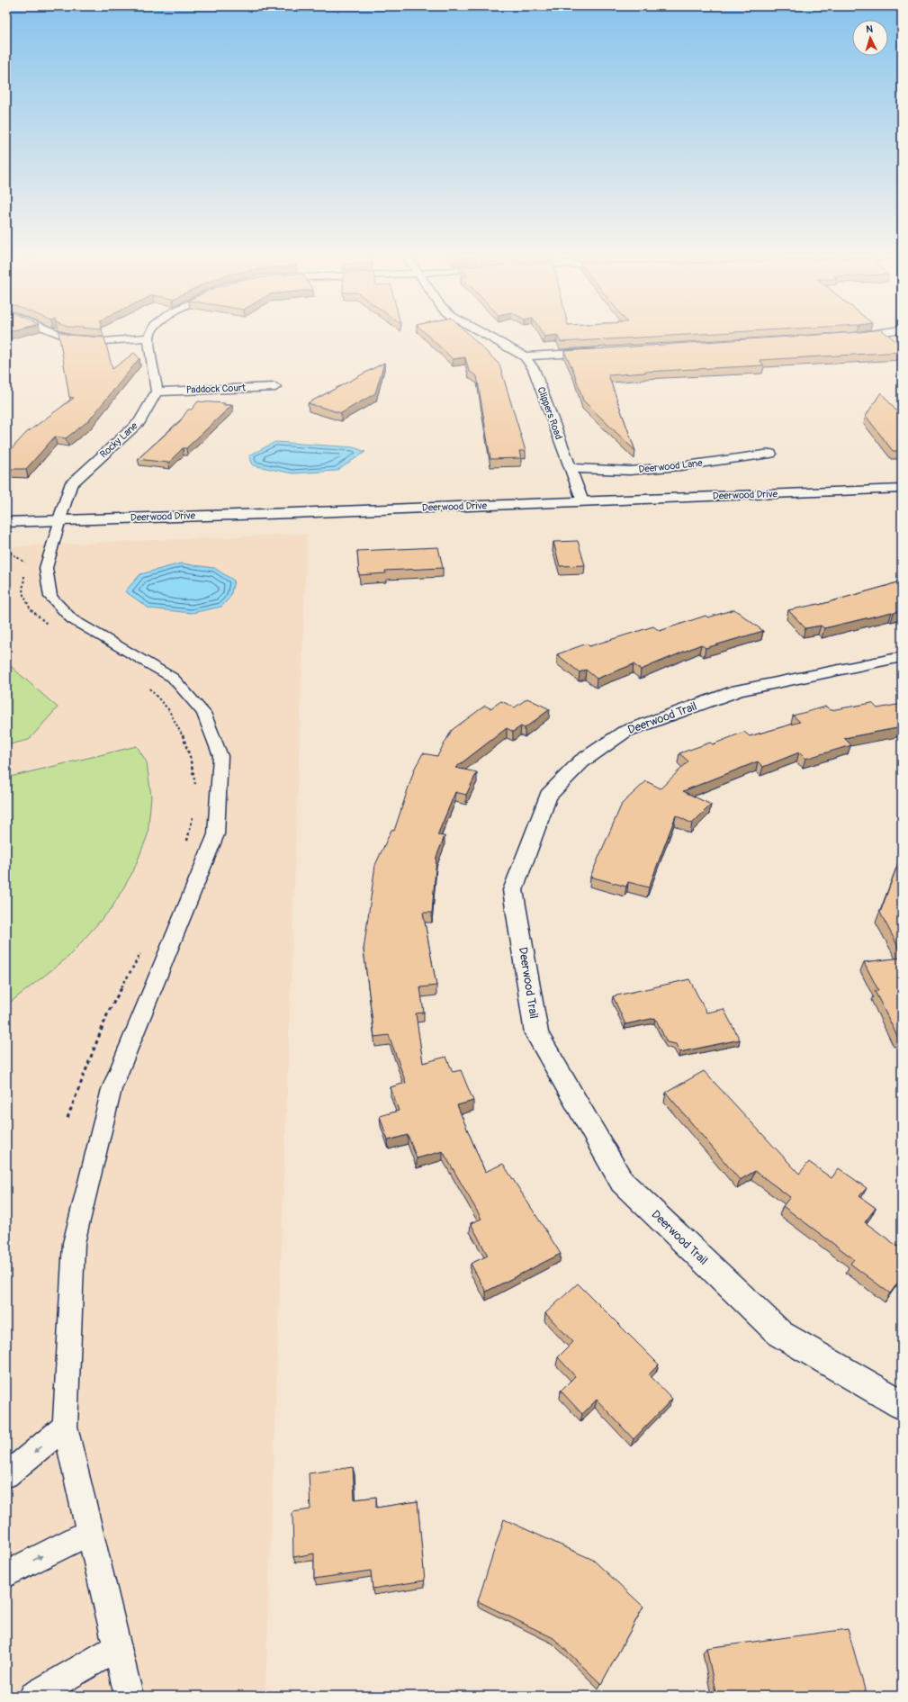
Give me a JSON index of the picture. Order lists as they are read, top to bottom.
{
  "streets": {
    "street": [
      "Paddock Court",
      "Clippers Road",
      "Rocky Lane",
      "Deerwood Lane",
      "Deerwood Drive",
      "Deerwood Trail"
    ]
  },
  "crossings": [
    ["Paddock Court", "Rocky Lane"],
    ["Clippers Road", "Deerwood Lane"],
    ["Clippers Road", "Deerwood Drive"],
    ["Rocky Lane", "Deerwood Drive"]
  ],
  "north": "top"
}
